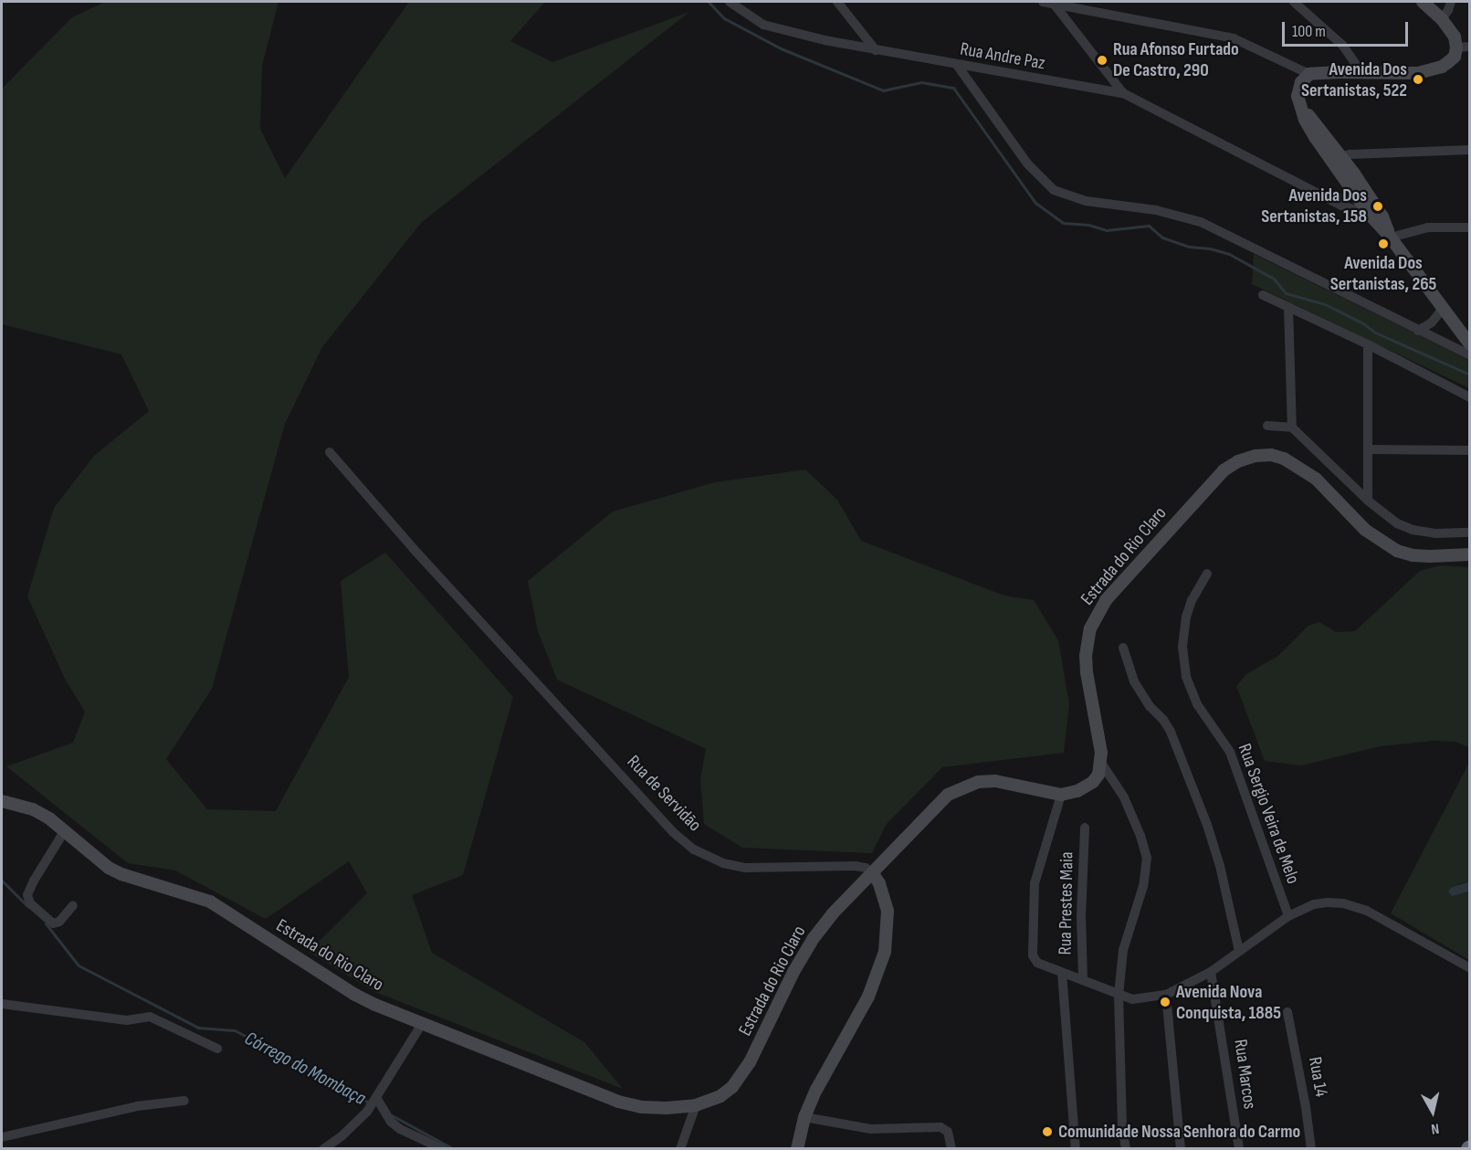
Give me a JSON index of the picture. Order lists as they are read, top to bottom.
{
  "streets": {
    "main road": ["Estrada do Rio Claro"],
    "street": [
      "Rua Andre Paz",
      "Rua de Servidão",
      "Rua Sergio Veira de Melo",
      "Rua Prestes Maia",
      "Rua Marcos",
      "Rua 14"
    ]
  },
  "crossings": [
    ["Estrada do Rio Claro", "Rua de Servidão"]
  ],
  "water": ["Córrego do Mombaça"],
  "places": [
    "Rua Afonso Furtado De Castro, 290",
    "Avenida Dos Sertanistas, 522",
    "Avenida Dos Sertanistas, 158",
    "Avenida Dos Sertanistas, 265",
    "Avenida Nova Conquista, 1885",
    "Comunidade Nossa Senhora do Carmo"
  ],
  "scale_bar": "100 m",
  "north": "bottom"
}
